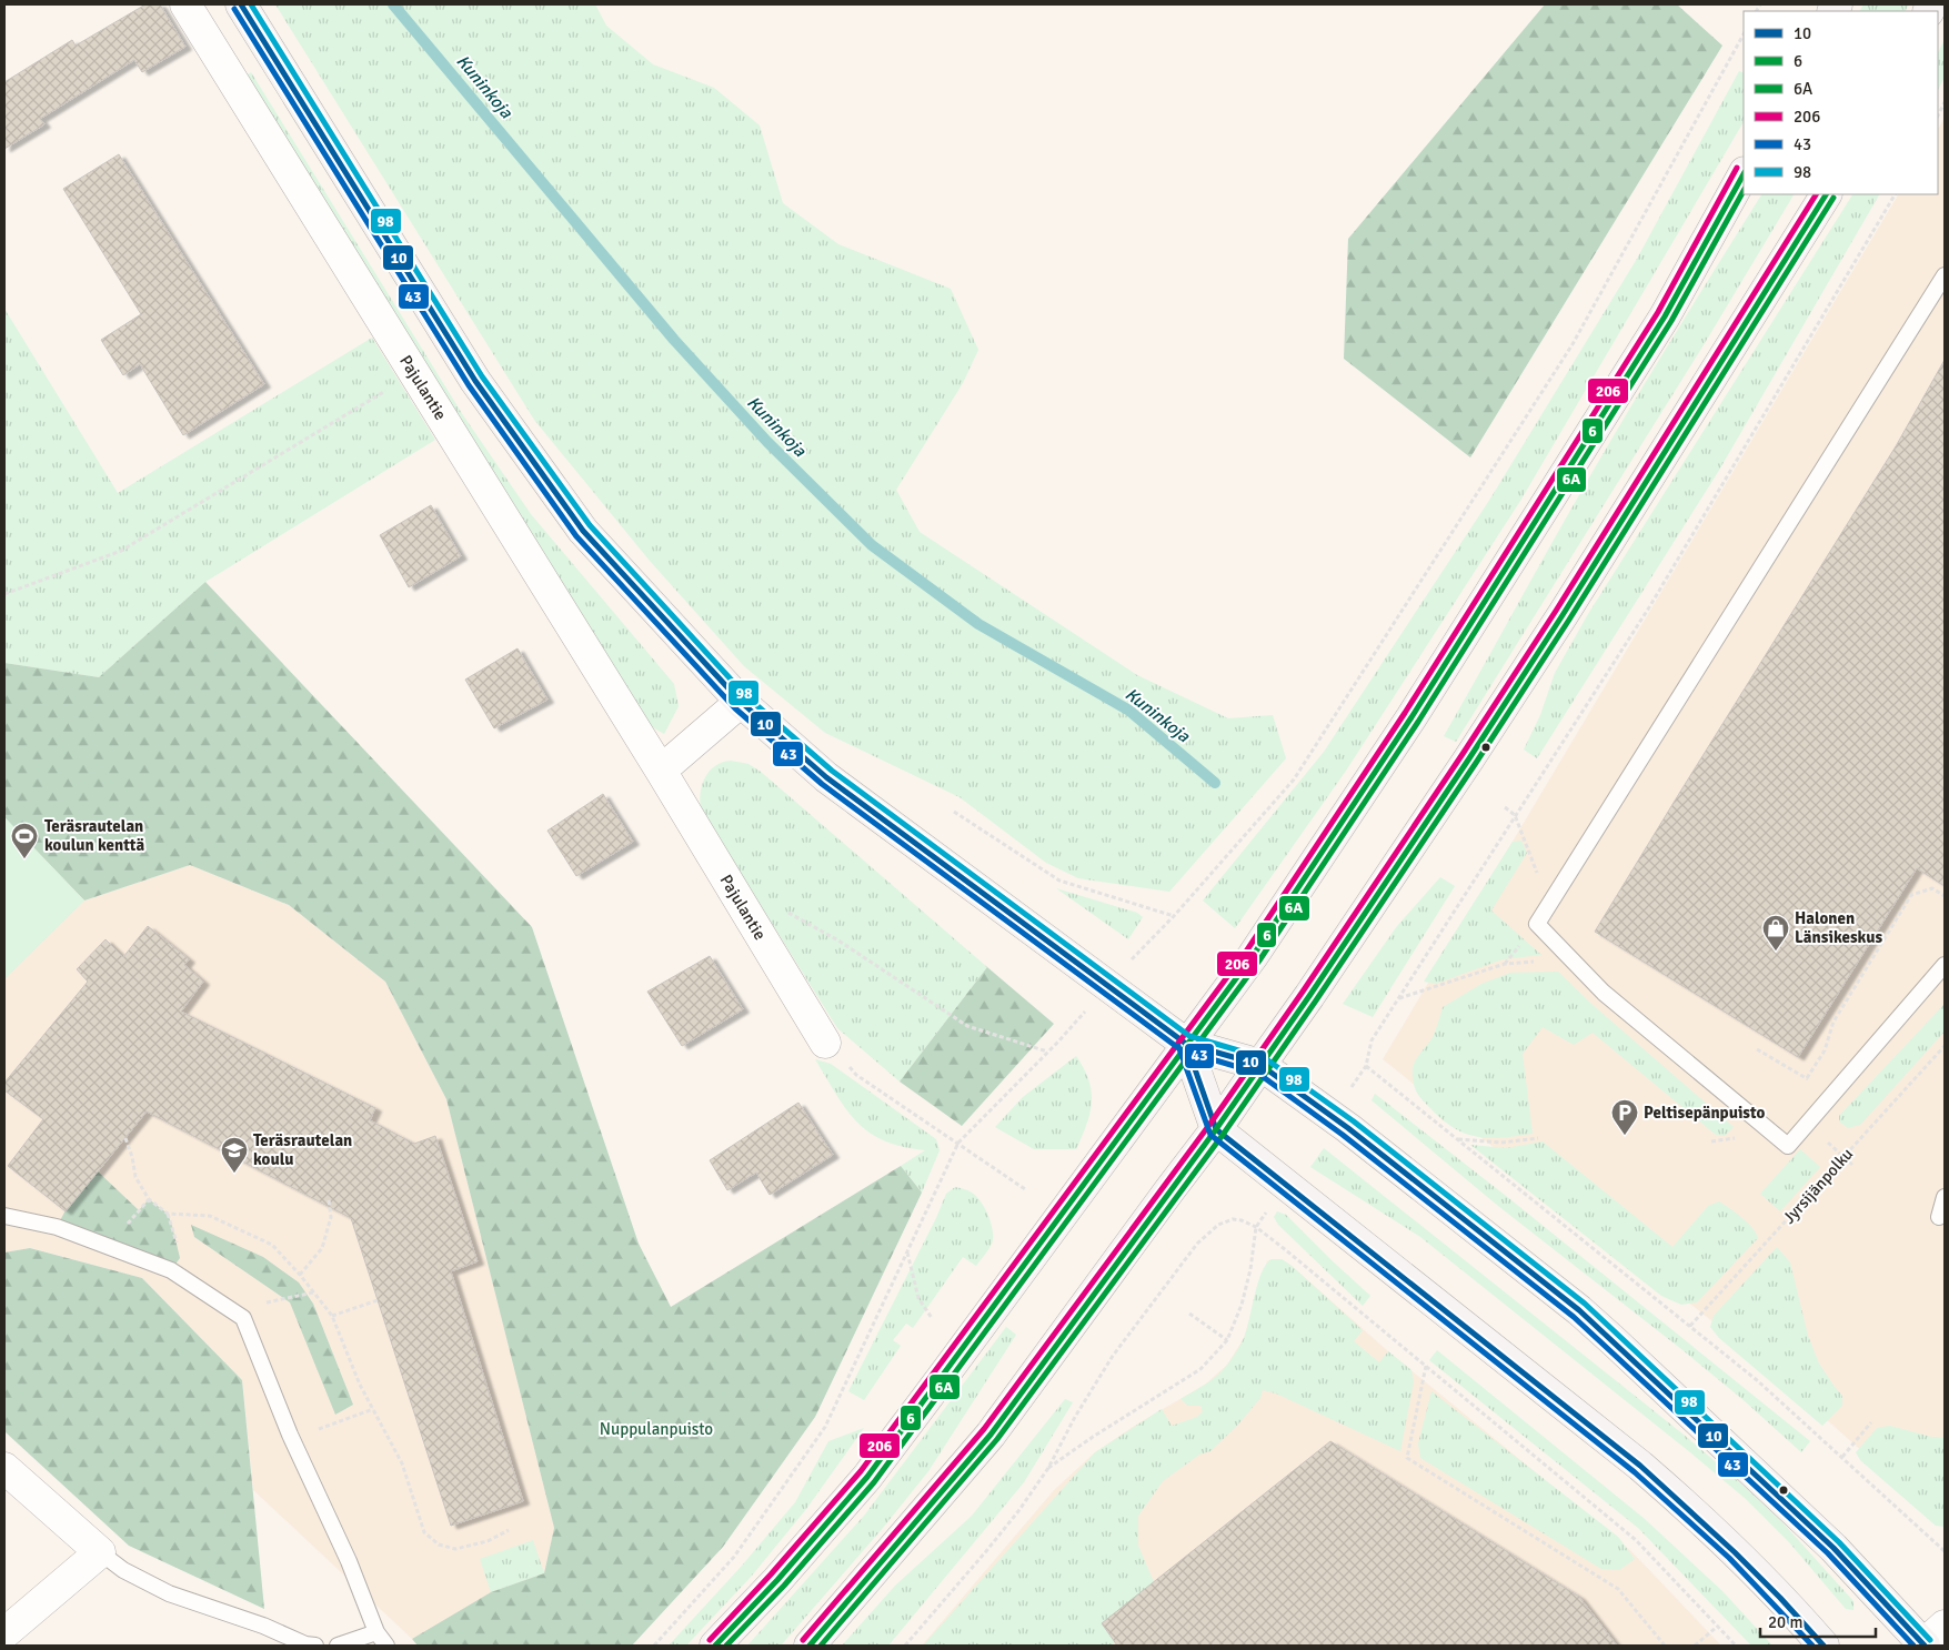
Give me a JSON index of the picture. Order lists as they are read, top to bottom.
{
  "streets": {
    "street": ["Pajulantie"],
    "path": ["Jyrsijänpolku"]
  },
  "water": ["Kuninkoja"],
  "parks": ["Nuppulanpuisto"],
  "places": {
    "sports": ["Teräsrautelan koulun kenttä"],
    "shop": ["Halonen Länsikeskus"],
    "parking": ["Peltisepänpuisto"],
    "school or university": ["Teräsrautelan koulu"]
  },
  "lines": [
    "transit line 10",
    "transit line 98",
    "transit line 43",
    "transit line 206",
    "transit line 6",
    "transit line 6A"
  ],
  "legend": [
    "10",
    "6",
    "6A",
    "206",
    "43",
    "98"
  ],
  "scale_bar": "20 m"
}
